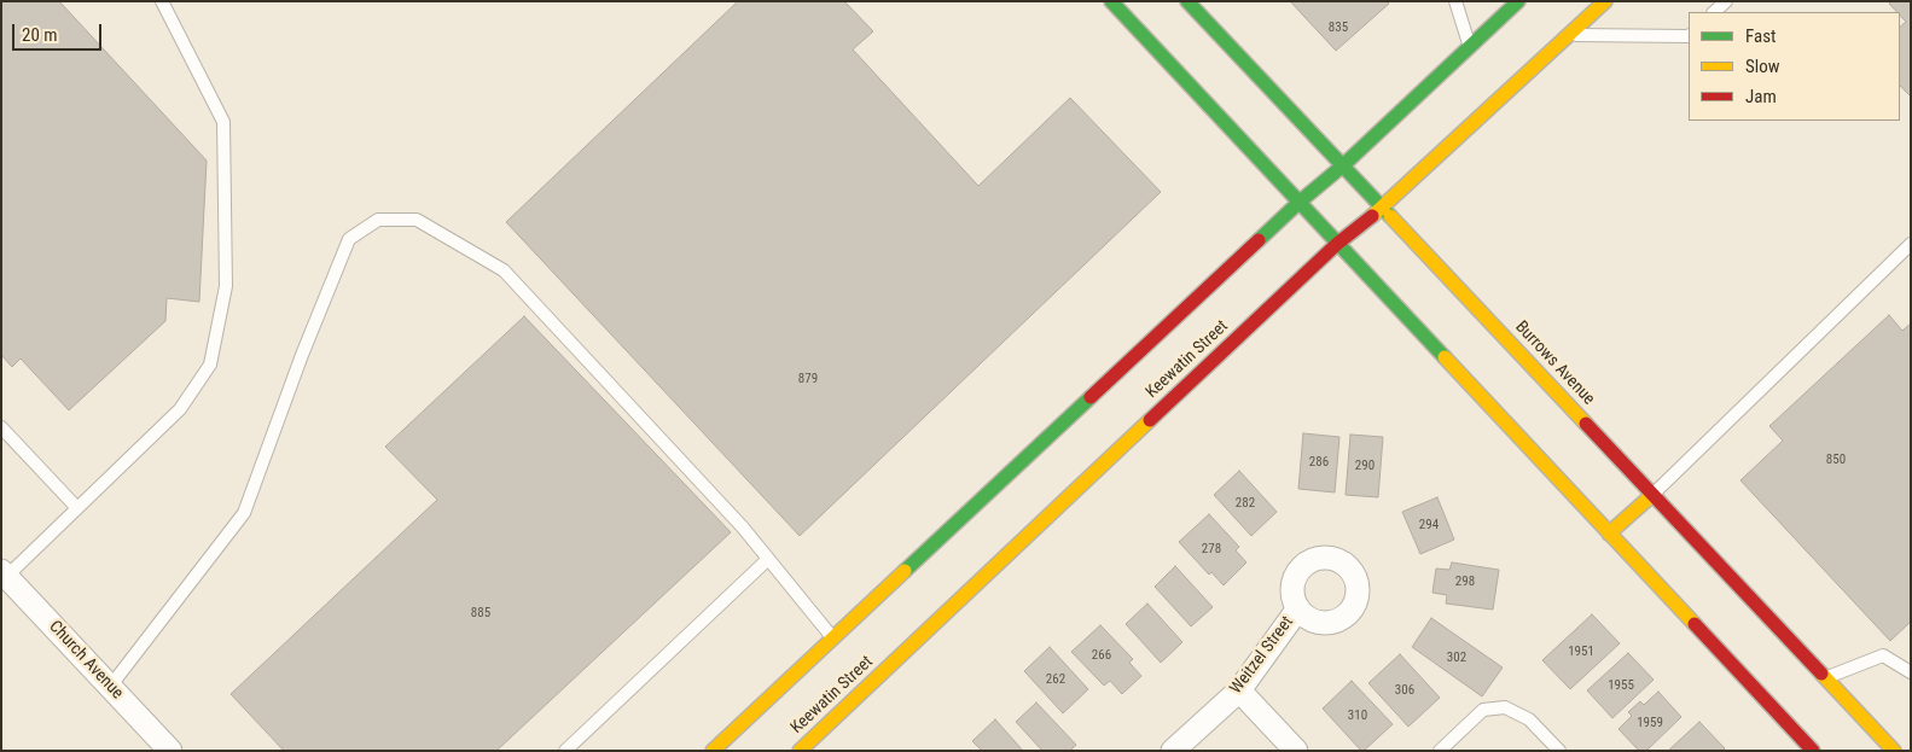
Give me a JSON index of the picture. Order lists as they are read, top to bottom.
{
  "streets": {
    "main road": ["Keewatin Street", "Burrows Avenue"],
    "street": ["Weitzel Street", "Church Avenue"]
  },
  "crossings": [
    ["Keewatin Street", "Burrows Avenue"]
  ],
  "house_numbers": [
    "835",
    "879",
    "850",
    "286",
    "290",
    "282",
    "294",
    "278",
    "298",
    "885",
    "1951",
    "266",
    "302",
    "262",
    "1955",
    "306",
    "310",
    "1959"
  ],
  "legend": ["Fast", "Slow", "Jam"],
  "scale_bar": "20 m"
}
